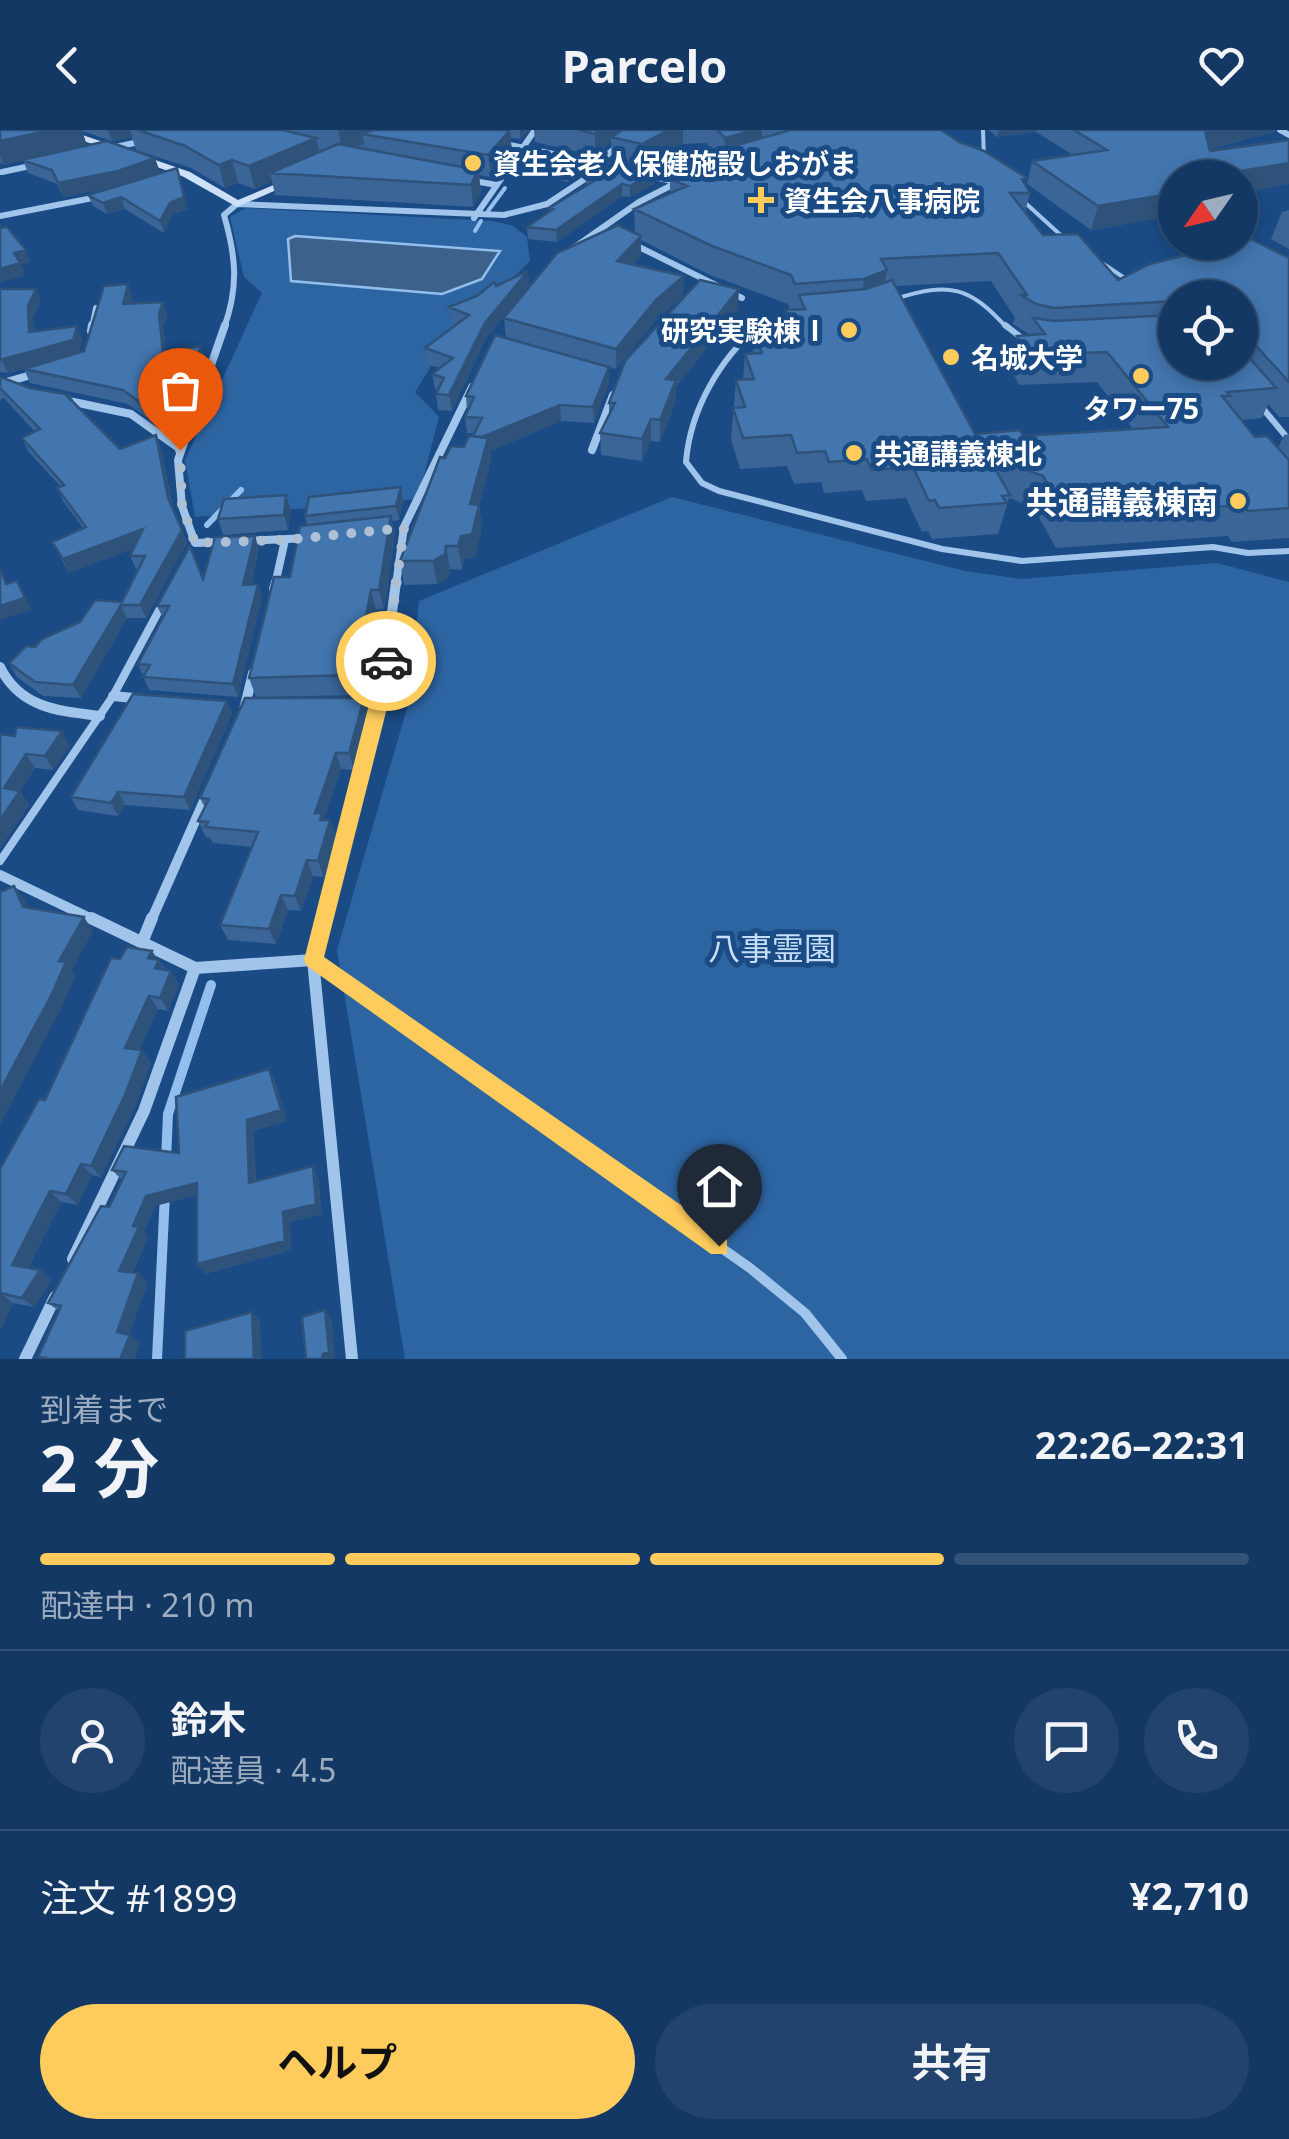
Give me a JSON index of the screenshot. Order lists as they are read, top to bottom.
{
  "parks": ["八事霊園"],
  "places": {
    "other": [
      "資生会老人保健施設しおがま",
      "研究実験棟Ⅰ",
      "名城大学",
      "タワー75",
      "共通講義棟北",
      "共通講義棟南"
    ],
    "health": ["資生会八事病院"]
  },
  "north": "bottom left",
  "page": {
    "header": "Parcelo",
    "heading": ["2 分", "到着まで", "22:26–22:31"],
    "panel": [
      "鈴木",
      "配達員 · 4.5",
      "注文 #1899",
      "¥2,710"
    ],
    "bar": "配達中 · 210 m",
    "buttons": ["ヘルプ", "共有"]
  }
}
